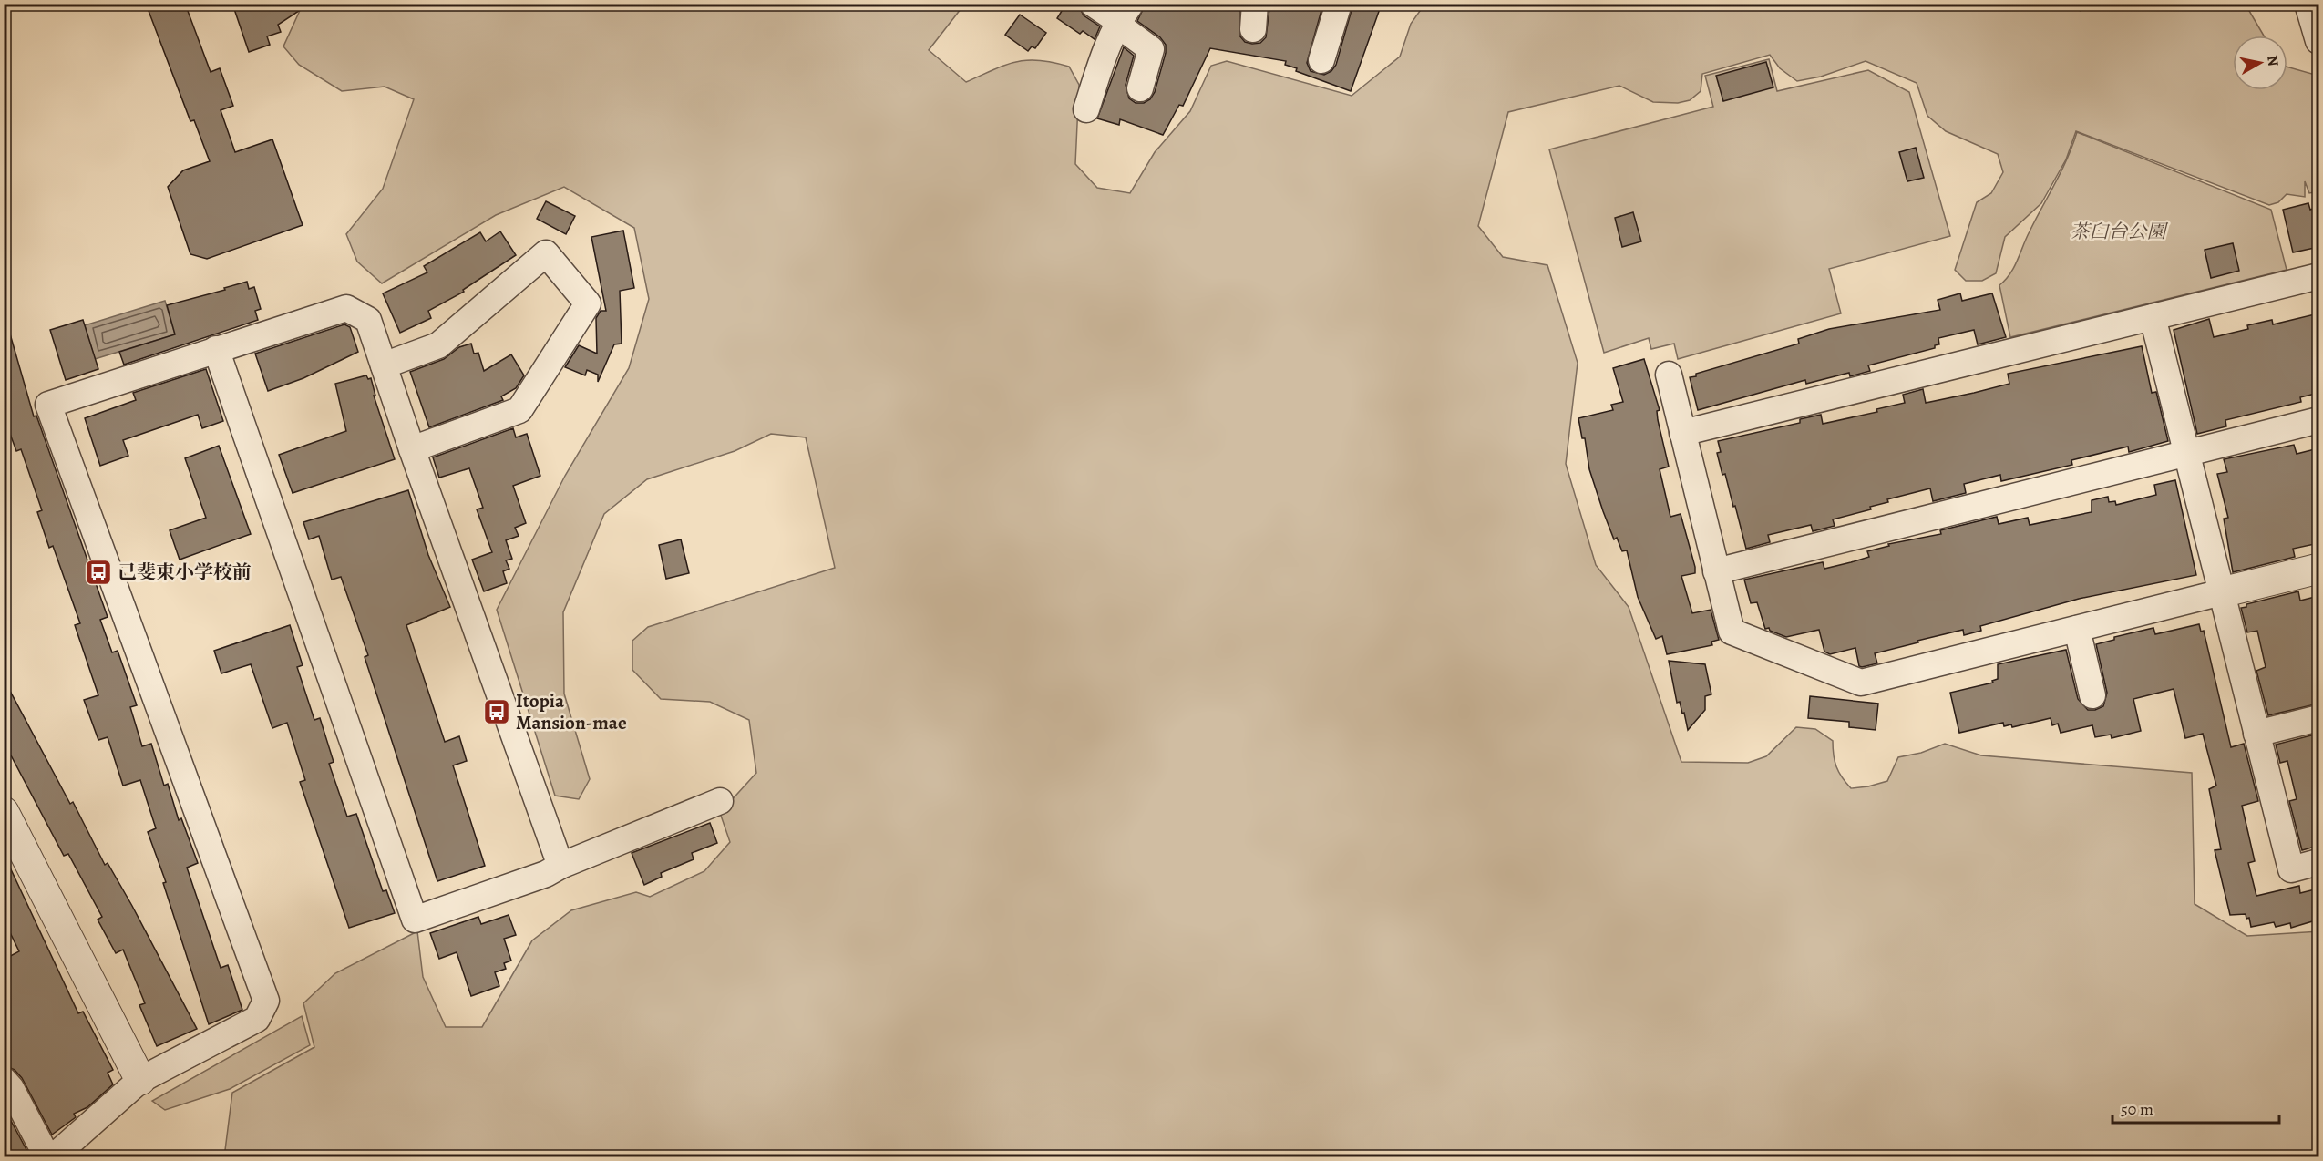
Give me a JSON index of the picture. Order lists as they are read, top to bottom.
{
  "parks": ["茶臼台公園"],
  "places": {
    "bus stop": ["己斐東小学校前", "Itopia Mansion-mae"]
  },
  "scale_bar": "50 m",
  "north": "right"
}
